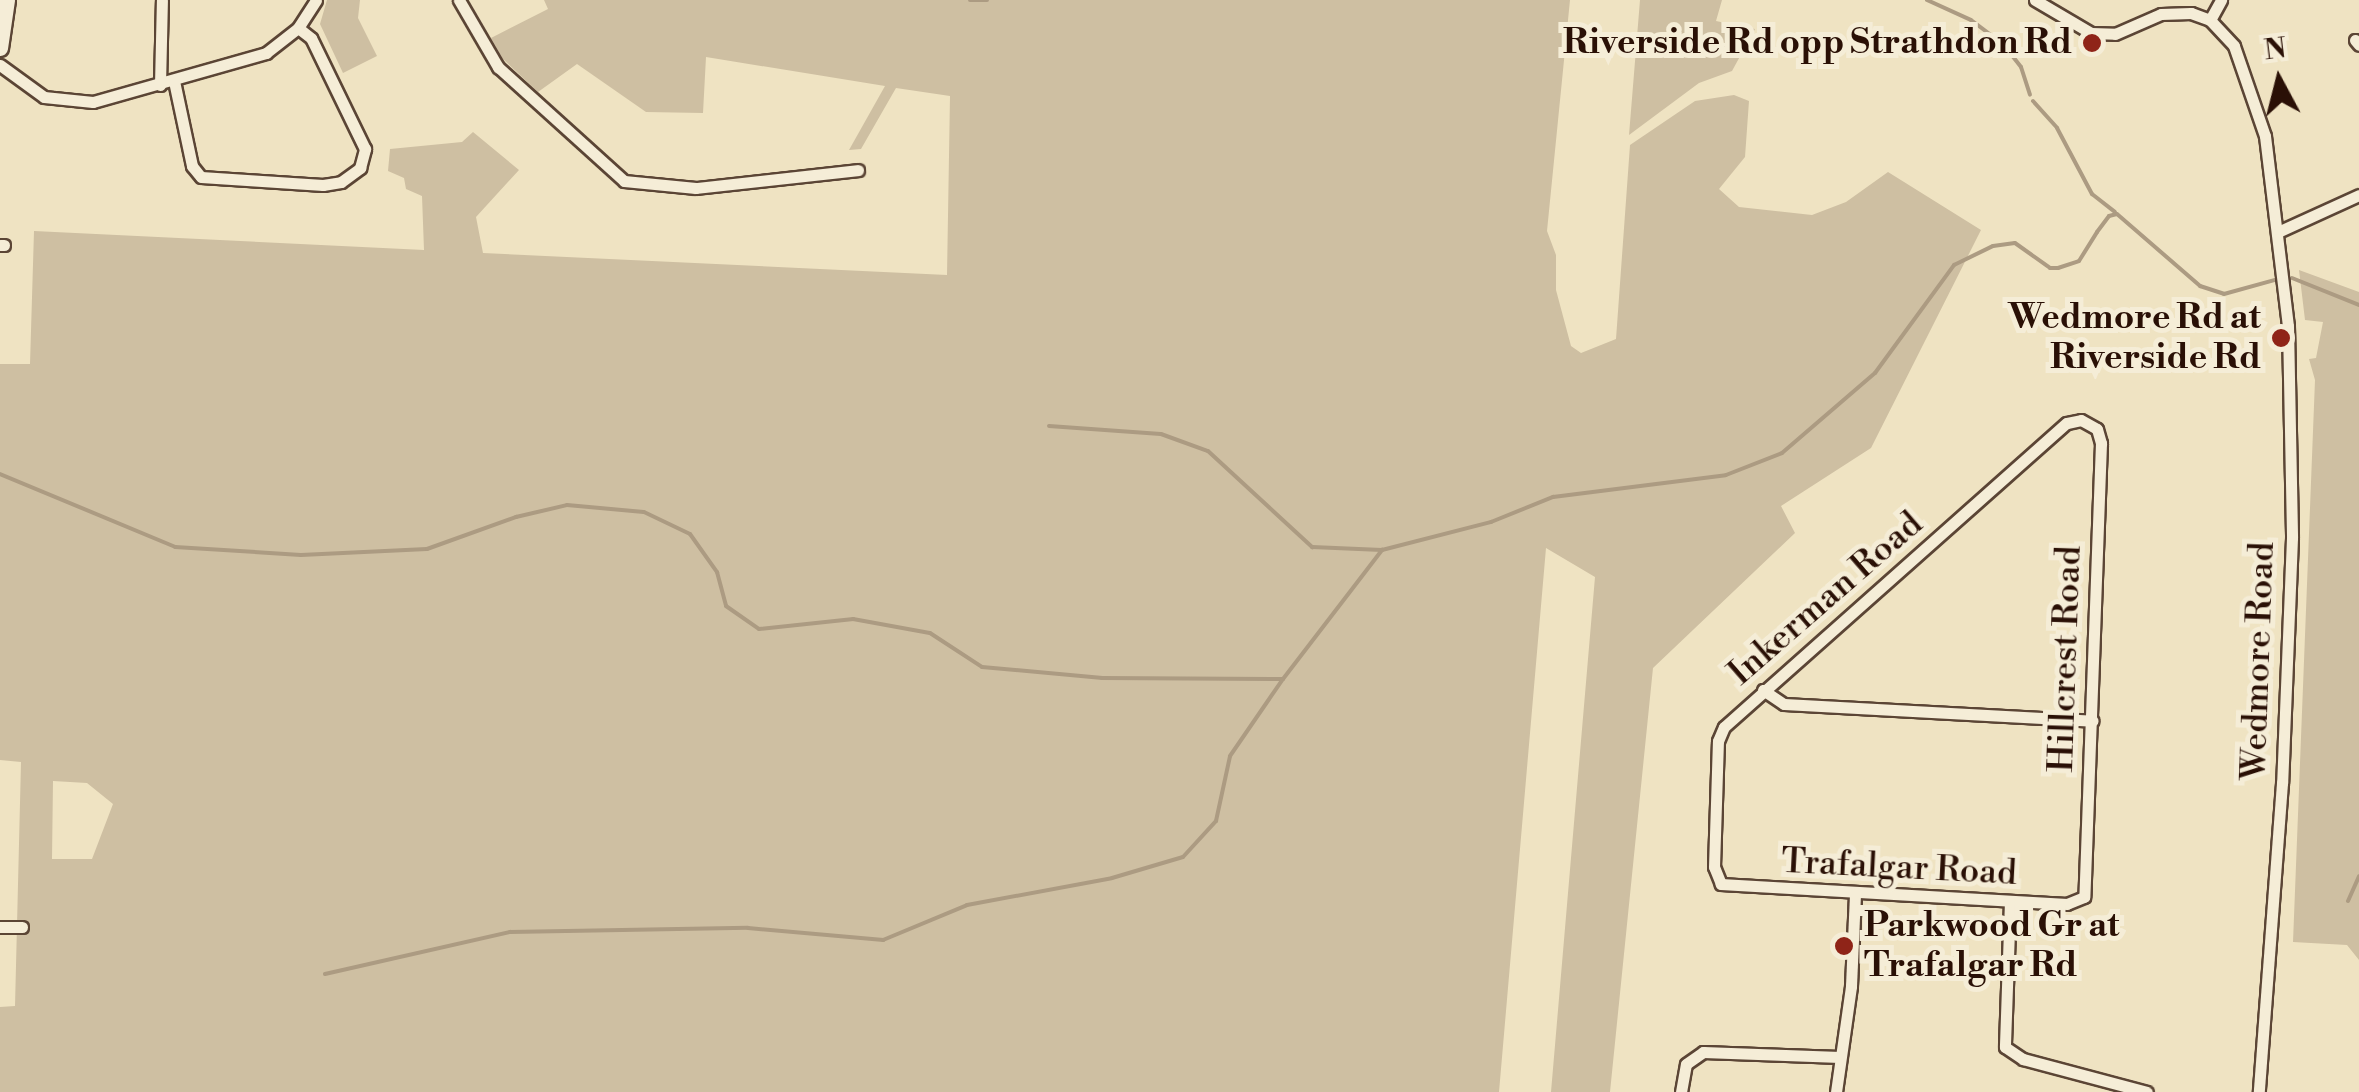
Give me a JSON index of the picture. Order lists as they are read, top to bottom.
{
  "streets": {
    "street": [
      "Inkerman Road",
      "Hillcrest Road",
      "Wedmore Road",
      "Trafalgar Road"
    ]
  },
  "crossings": [
    ["Inkerman Road", "Hillcrest Road"],
    ["Inkerman Road", "Trafalgar Road"],
    ["Hillcrest Road", "Trafalgar Road"]
  ],
  "places": ["Riverside Rd opp Strathdon Rd", "Wedmore Rd at Riverside Rd", "Parkwood Gr at Trafalgar Rd"],
  "north": "top"
}
